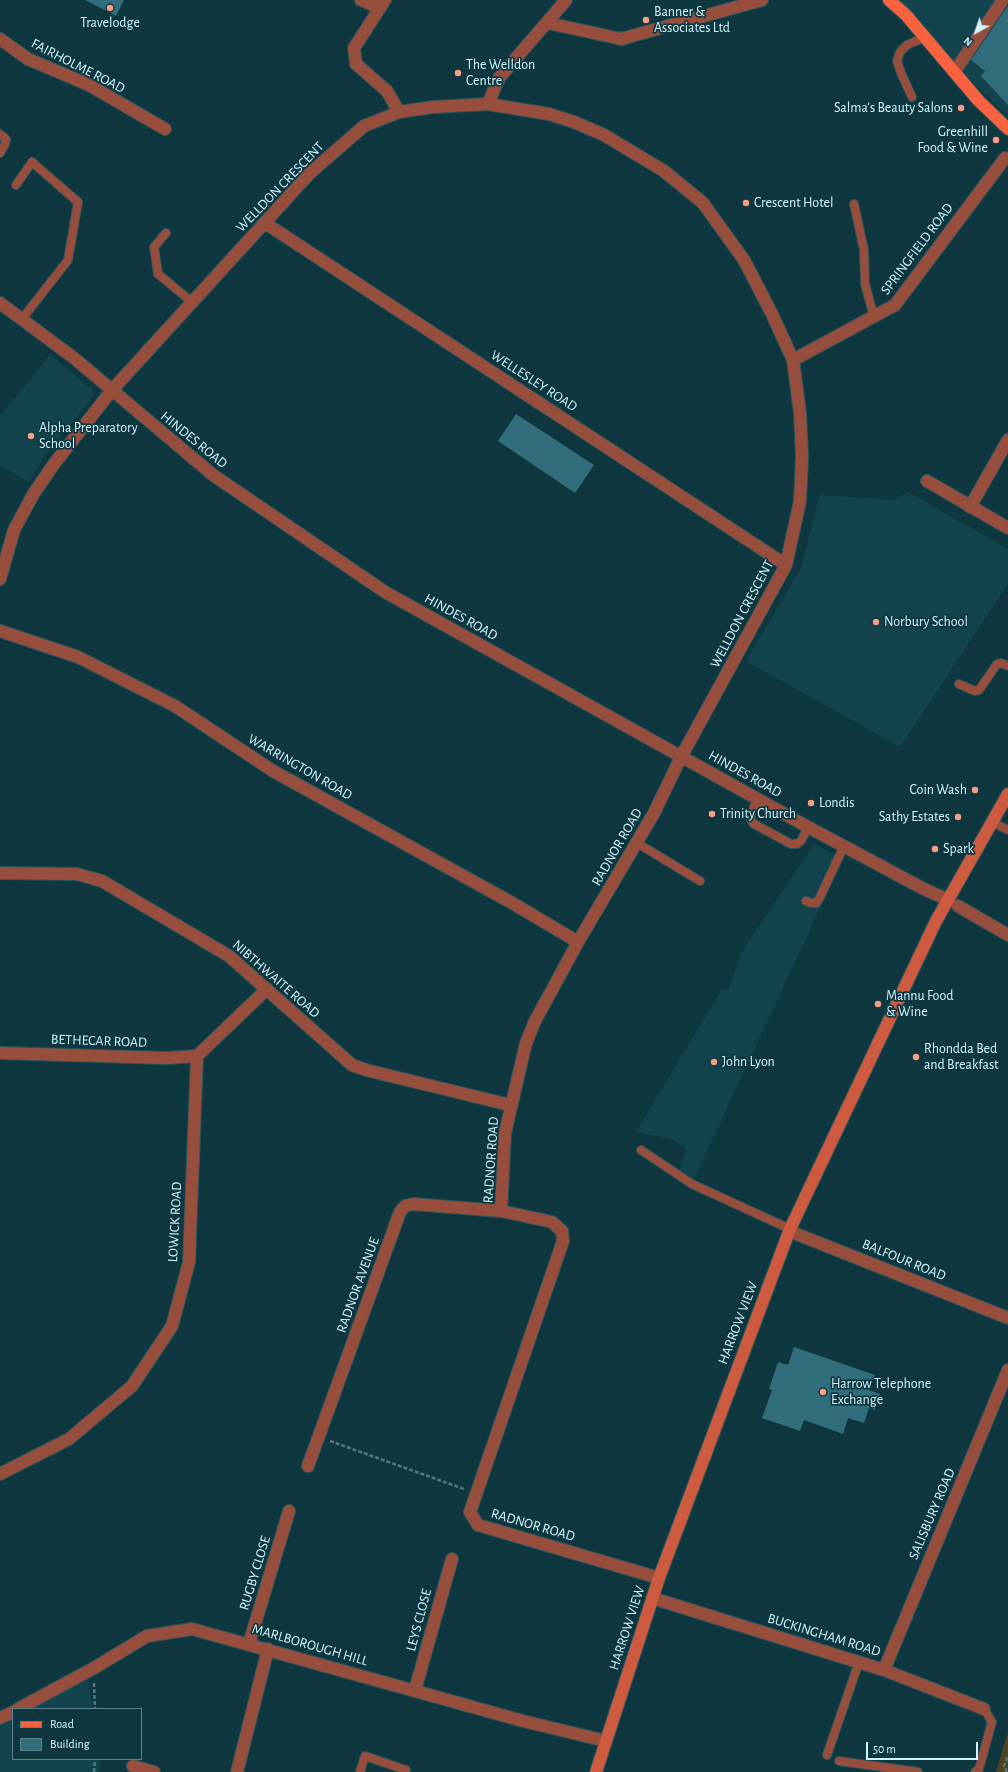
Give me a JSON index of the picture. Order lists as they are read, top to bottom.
{
  "streets": {
    "street": [
      "FAIRHOLME ROAD",
      "WELLDON CRESCENT",
      "SPRINGFIELD ROAD",
      "WELLESLEY ROAD",
      "HINDES ROAD",
      "WARRINGTON ROAD",
      "RADNOR ROAD",
      "NIBTHWAITE ROAD",
      "BETHECAR ROAD",
      "LOWICK ROAD",
      "BALFOUR ROAD",
      "RADNOR AVENUE",
      "HARROW VIEW",
      "SALISBURY ROAD",
      "RUGBY CLOSE",
      "LEYS CLOSE",
      "BUCKINGHAM ROAD",
      "MARLBOROUGH HILL"
    ]
  },
  "crossings": [
    ["WELLDON CRESCENT", "SPRINGFIELD ROAD"],
    ["WELLDON CRESCENT", "WELLESLEY ROAD"],
    ["WELLDON CRESCENT", "HINDES ROAD"],
    ["WELLDON CRESCENT", "RADNOR ROAD"],
    ["HINDES ROAD", "RADNOR ROAD"],
    ["HINDES ROAD", "HARROW VIEW"],
    ["WARRINGTON ROAD", "RADNOR ROAD"],
    ["RADNOR ROAD", "NIBTHWAITE ROAD"],
    ["RADNOR ROAD", "RADNOR AVENUE"],
    ["RADNOR ROAD", "HARROW VIEW"],
    ["BETHECAR ROAD", "LOWICK ROAD"],
    ["BALFOUR ROAD", "HARROW VIEW"],
    ["HARROW VIEW", "BUCKINGHAM ROAD"],
    ["HARROW VIEW", "MARLBOROUGH HILL"],
    ["SALISBURY ROAD", "BUCKINGHAM ROAD"],
    ["RUGBY CLOSE", "MARLBOROUGH HILL"],
    ["LEYS CLOSE", "MARLBOROUGH HILL"]
  ],
  "places": [
    "Travelodge",
    "Banner & Associates Ltd",
    "The Welldon Centre",
    "Salma's Beauty Salons",
    "Greenhill Food & Wine",
    "Crescent Hotel",
    "Alpha Preparatory School",
    "Norbury School",
    "Coin Wash",
    "Londis",
    "Trinity Church",
    "Sathy Estates",
    "Spark",
    "Mannu Food & Wine",
    "Rhondda Bed and Breakfast",
    "John Lyon",
    "Harrow Telephone Exchange"
  ],
  "legend": ["Road", "Building"],
  "scale_bar": "50 m",
  "north": "bottom left"
}
